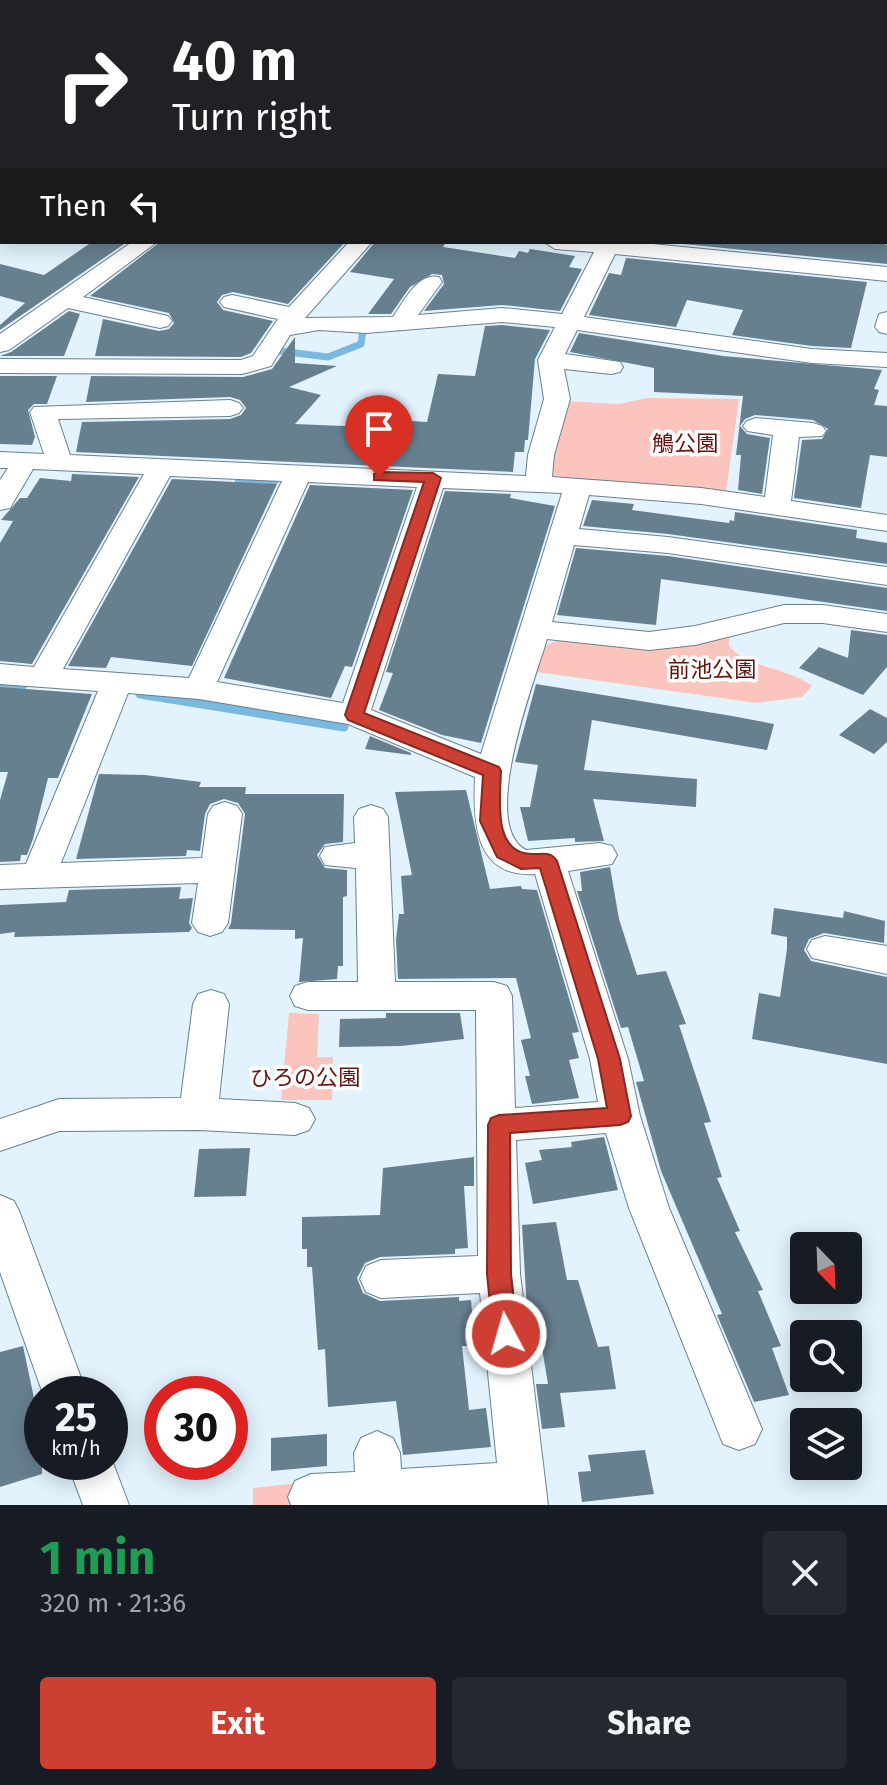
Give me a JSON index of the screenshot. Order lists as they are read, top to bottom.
{
  "parks": ["鵤公園", "前池公園", "ひろの公園"],
  "north": "bottom right",
  "page": {
    "turn": ["40 m", "Turn right"],
    "then": "Then",
    "speed": "25 km/h",
    "limit": "30",
    "heading": ["1 min", "320 m · 21:36"],
    "buttons": ["Exit", "Share"]
  }
}
